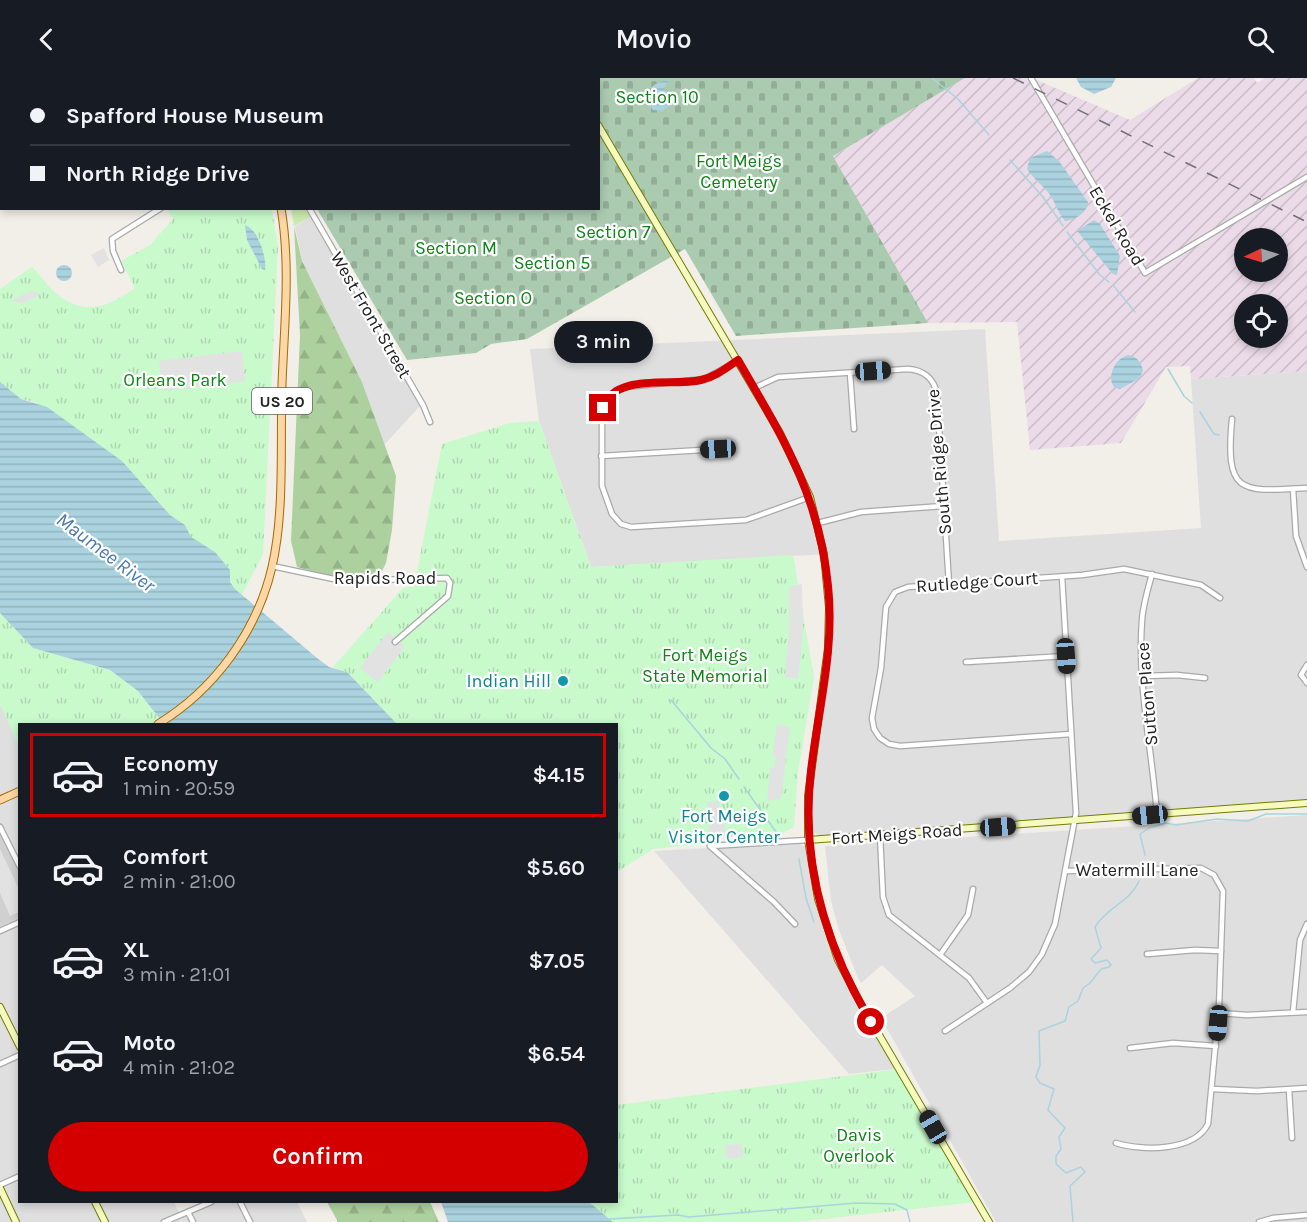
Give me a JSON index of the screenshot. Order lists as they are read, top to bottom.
{
  "streets": {
    "main road": ["US 20", "Fort Meigs Road"],
    "street": [
      "Eckel Road",
      "West Front Street",
      "South Ridge Drive",
      "Rapids Road",
      "Rutledge Court",
      "Sutton Place",
      "Watermill Lane"
    ]
  },
  "crossings": [
    ["US 20", "Rapids Road"],
    ["South Ridge Drive", "Rutledge Court"],
    ["Rutledge Court", "Sutton Place"],
    ["Sutton Place", "Fort Meigs Road"]
  ],
  "water": ["Maumee River"],
  "parks": [
    "Section 10",
    "Fort Meigs Cemetery",
    "Section 7",
    "Section M",
    "Section 5",
    "Section O",
    "Orleans Park",
    "Fort Meigs State Memorial",
    "Davis Overlook"
  ],
  "places": ["Indian Hill", "Fort Meigs Visitor Center"],
  "north": "left",
  "page": {
    "header": "Movio",
    "banner": ["Spafford House Museum", "North Ridge Drive"],
    "bubble": "3 min",
    "list": [
      {
        "name": "Economy",
        "note": "1 min · 20:59",
        "value": "$4.15"
      },
      {
        "name": "Comfort",
        "note": "2 min · 21:00",
        "value": "$5.60"
      },
      {
        "name": "XL",
        "note": "3 min · 21:01",
        "value": "$7.05"
      },
      {
        "name": "Moto",
        "note": "4 min · 21:02",
        "value": "$6.54"
      }
    ],
    "buttons": "Confirm"
  }
}
